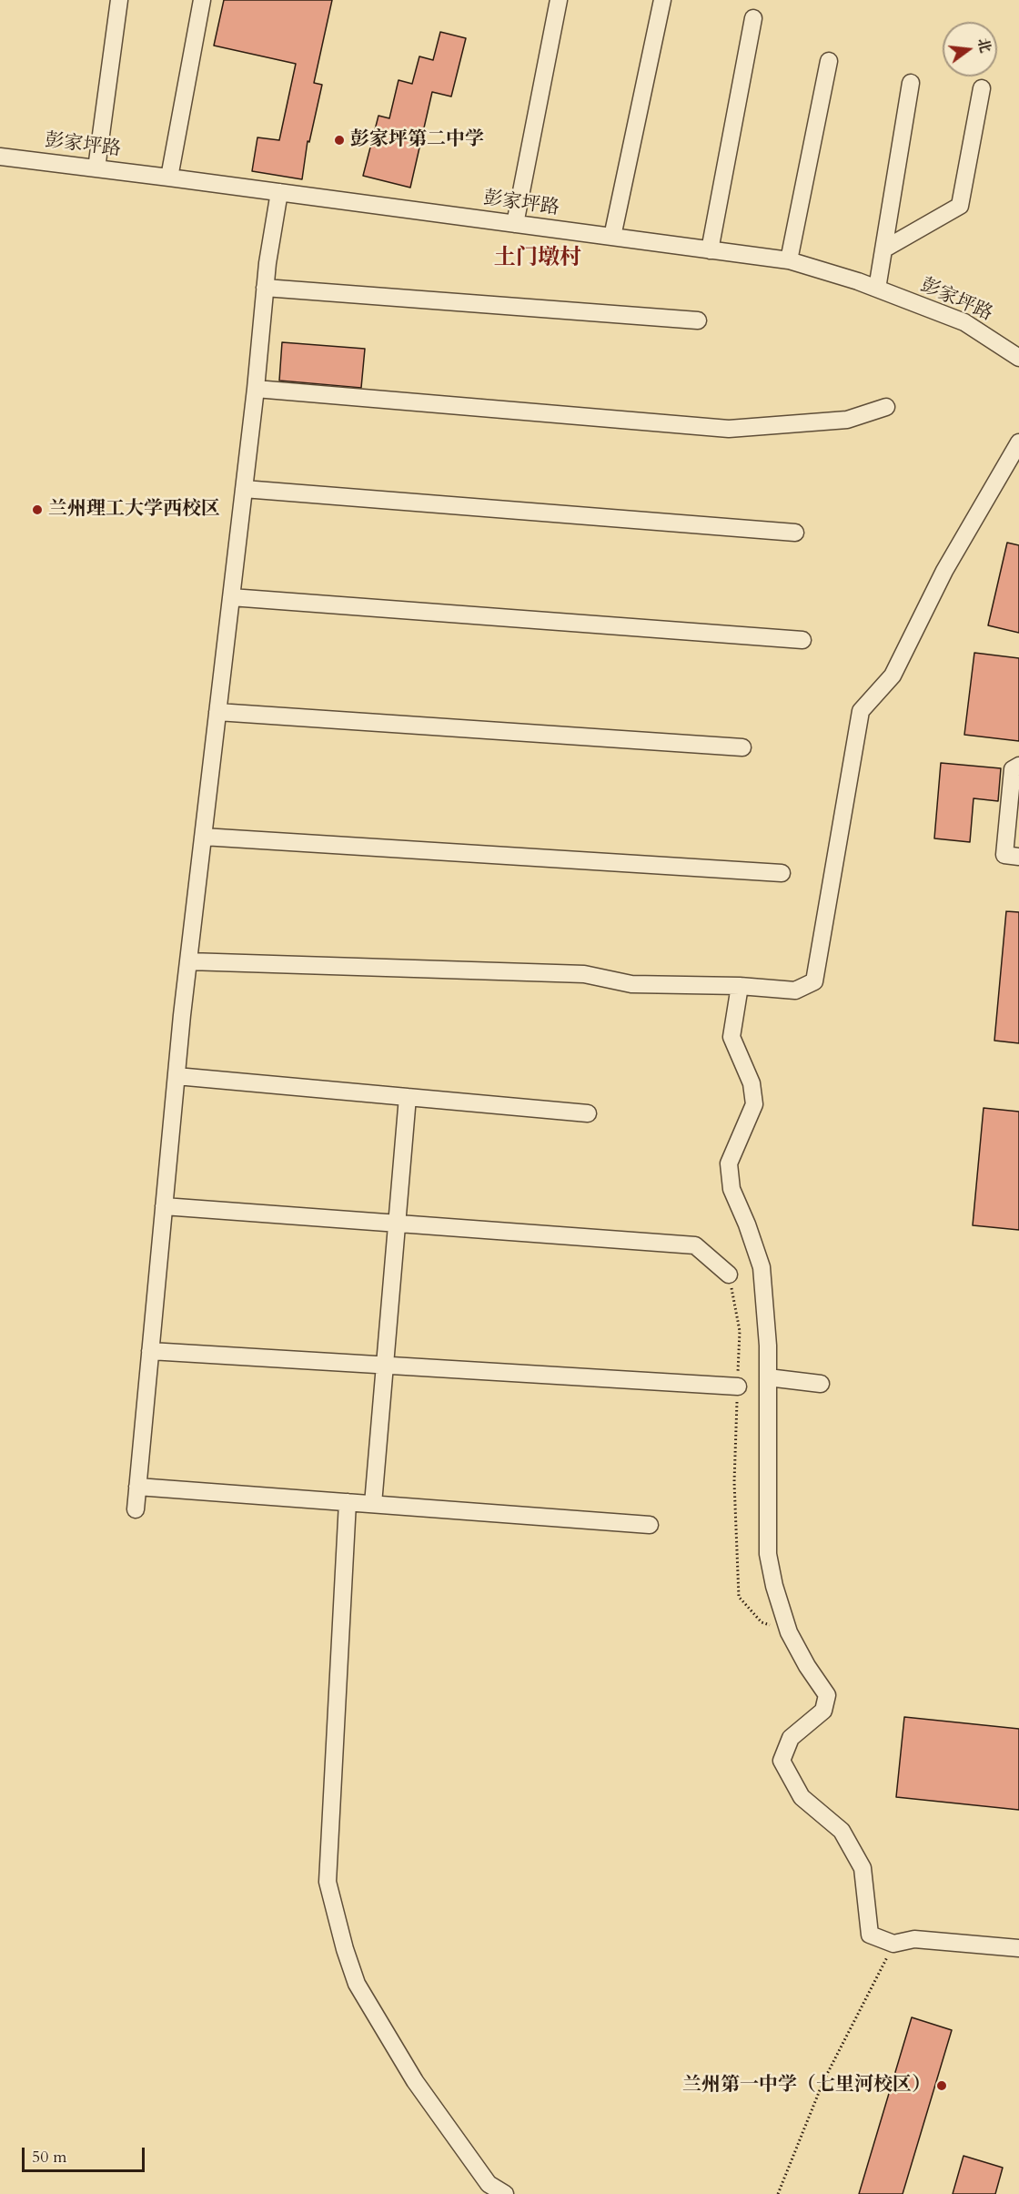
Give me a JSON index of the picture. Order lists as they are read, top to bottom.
{
  "streets": {
    "street": ["彭家坪路"]
  },
  "districts": ["土门墩村"],
  "places": ["彭家坪第二中学", "兰州理工大学西校区", "兰州第一中学（七里河校区）"],
  "scale_bar": "50 m",
  "north": "right"
}
